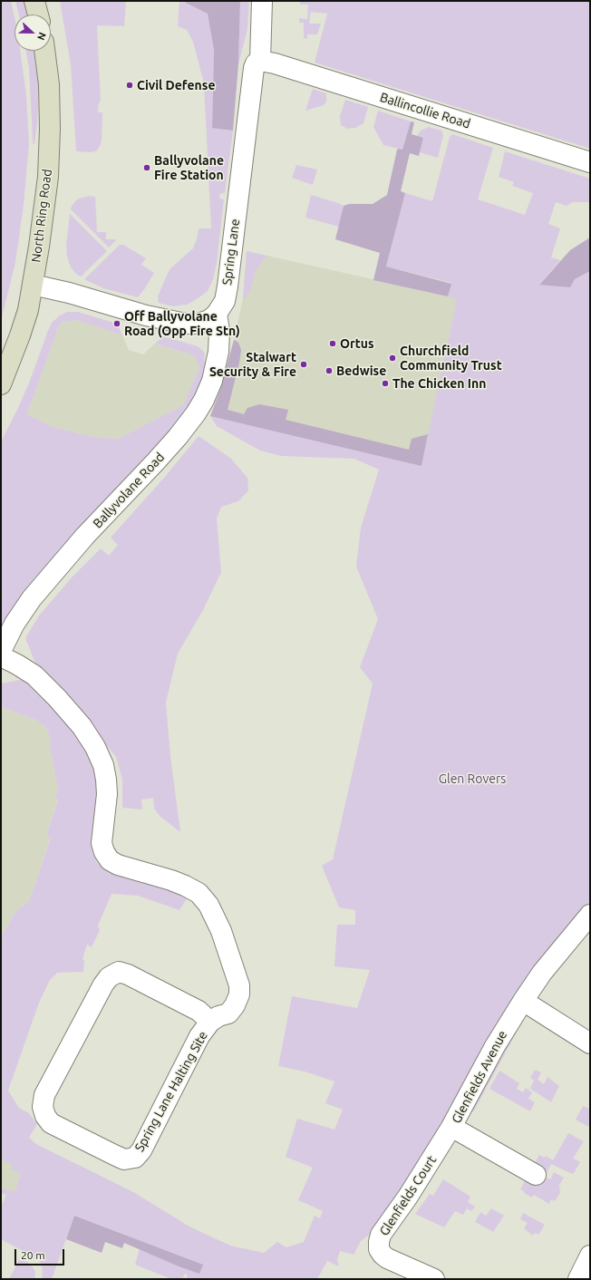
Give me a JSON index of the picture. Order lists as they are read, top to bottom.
{
  "streets": {
    "main road": ["North Ring Road"],
    "street": [
      "Ballincollie Road",
      "Spring Lane",
      "Ballyvolane Road",
      "Glenfields Avenue",
      "Spring Lane Halting Site",
      "Glenfields Court"
    ]
  },
  "crossings": [
    ["Ballincollie Road", "Spring Lane"],
    ["Spring Lane", "Ballyvolane Road"],
    ["Glenfields Avenue", "Glenfields Court"]
  ],
  "parks": ["Glen Rovers"],
  "places": [
    "Civil Defense",
    "Ballyvolane Fire Station",
    "Off Ballyvolane Road (Opp Fire Stn)",
    "Ortus",
    "Churchfield Community Trust",
    "Stalwart Security & Fire",
    "Bedwise",
    "The Chicken Inn"
  ],
  "scale_bar": "20 m",
  "north": "right"
}
